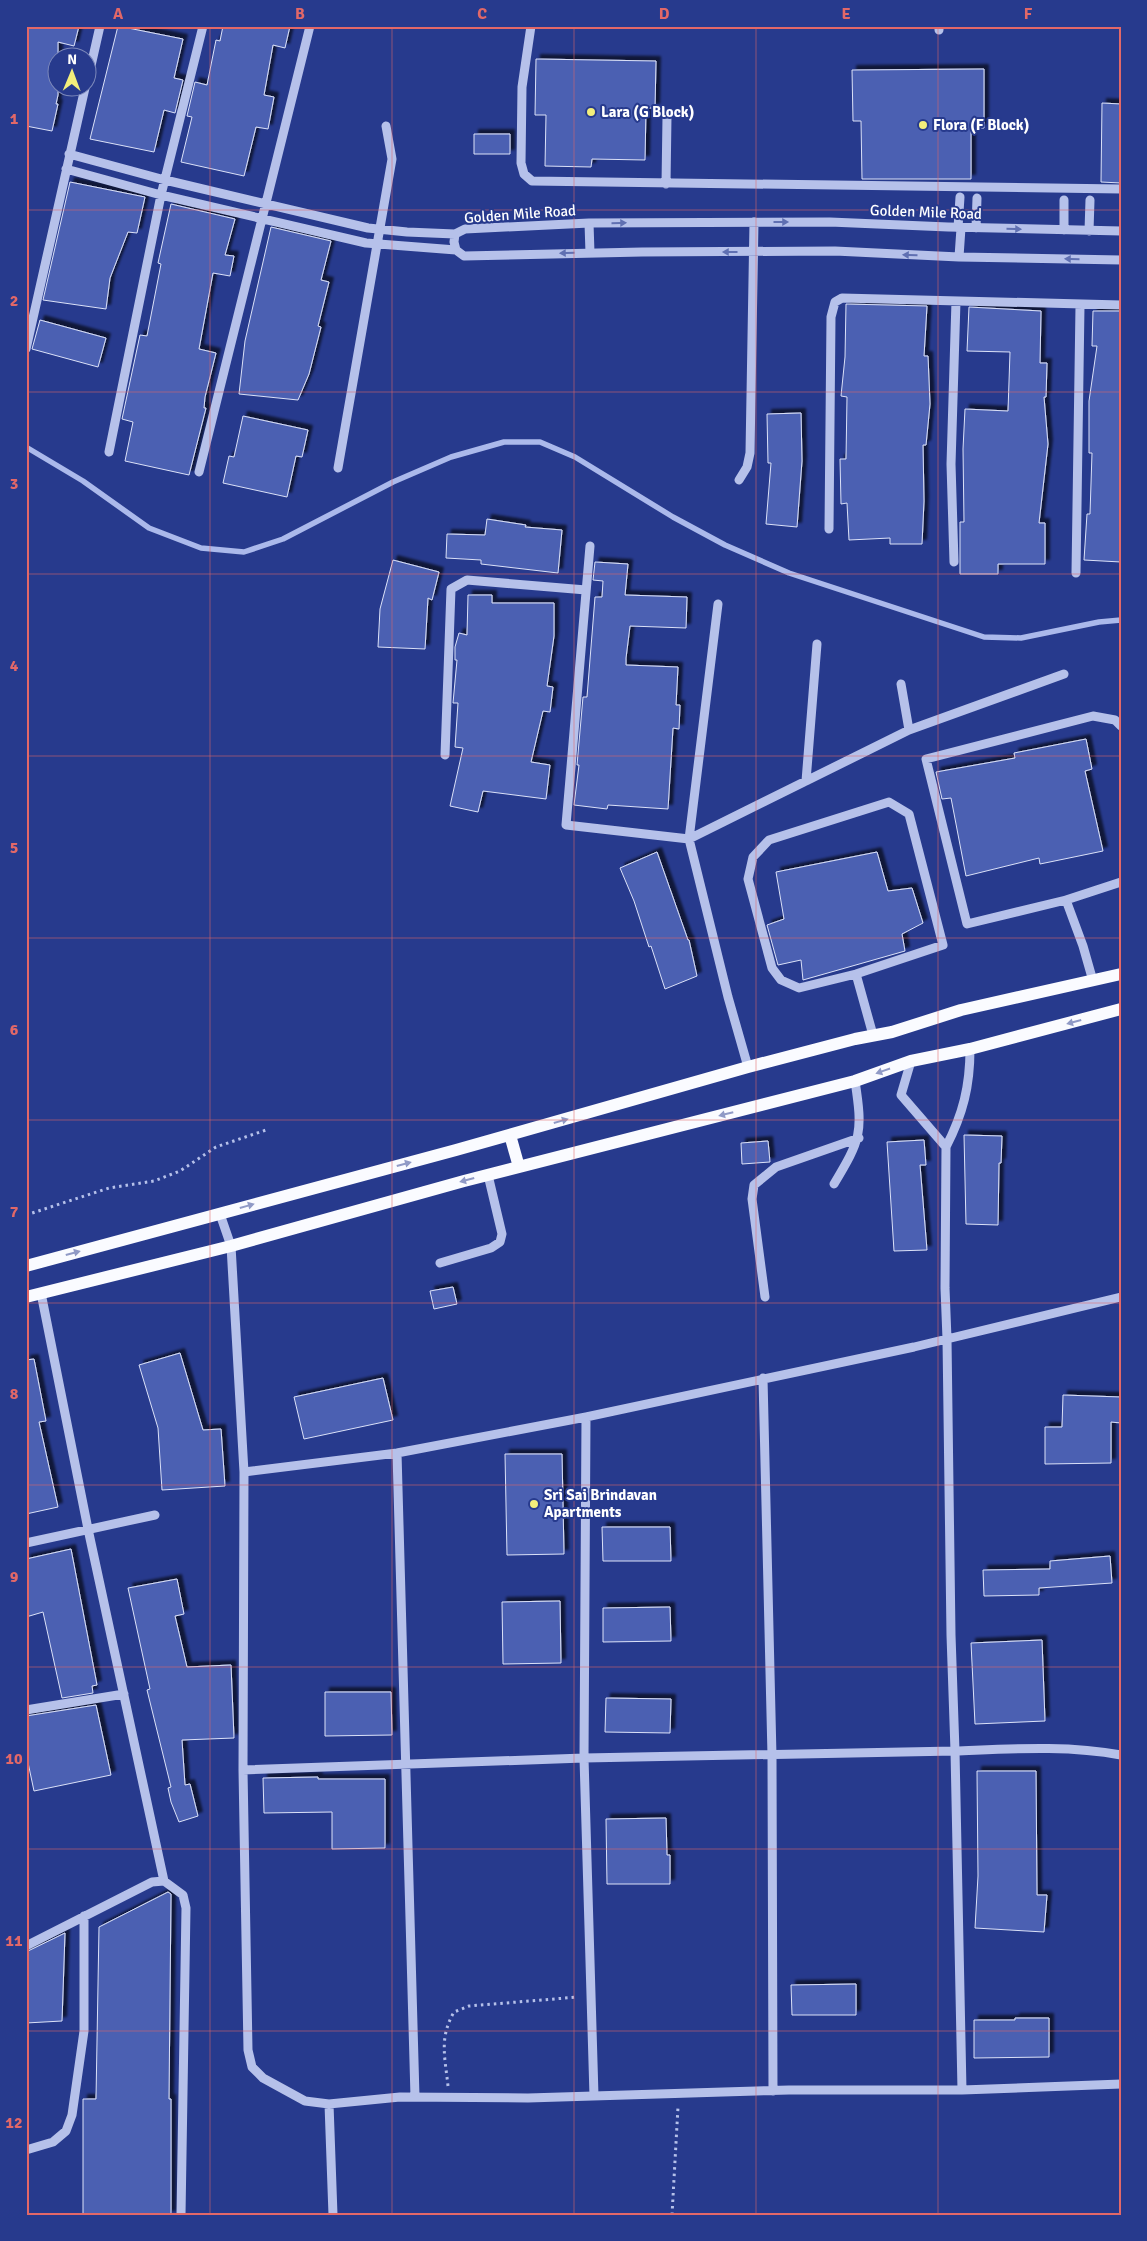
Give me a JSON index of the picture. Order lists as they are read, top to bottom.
{
  "streets": {
    "street": ["Golden Mile Road"]
  },
  "places": ["Lara (G Block)", "Flora (F Block)", "Sri Sai Brindavan Apartments"],
  "north": "top",
  "grid": {
    "columns": [
      "A",
      "B",
      "C",
      "D",
      "E",
      "F"
    ],
    "rows": [
      "1",
      "2",
      "3",
      "4",
      "5",
      "6",
      "7",
      "8",
      "9",
      "10",
      "11",
      "12"
    ]
  }
}
